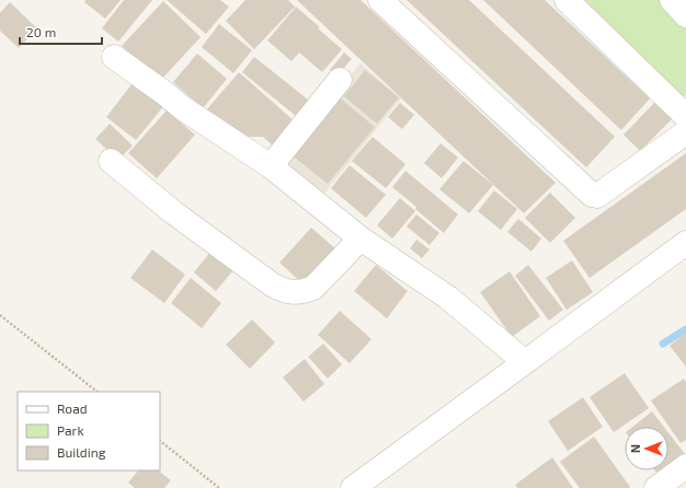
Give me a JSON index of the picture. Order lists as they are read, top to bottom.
{
  "legend": ["Road", "Park", "Building"],
  "scale_bar": "20 m",
  "north": "left"
}
